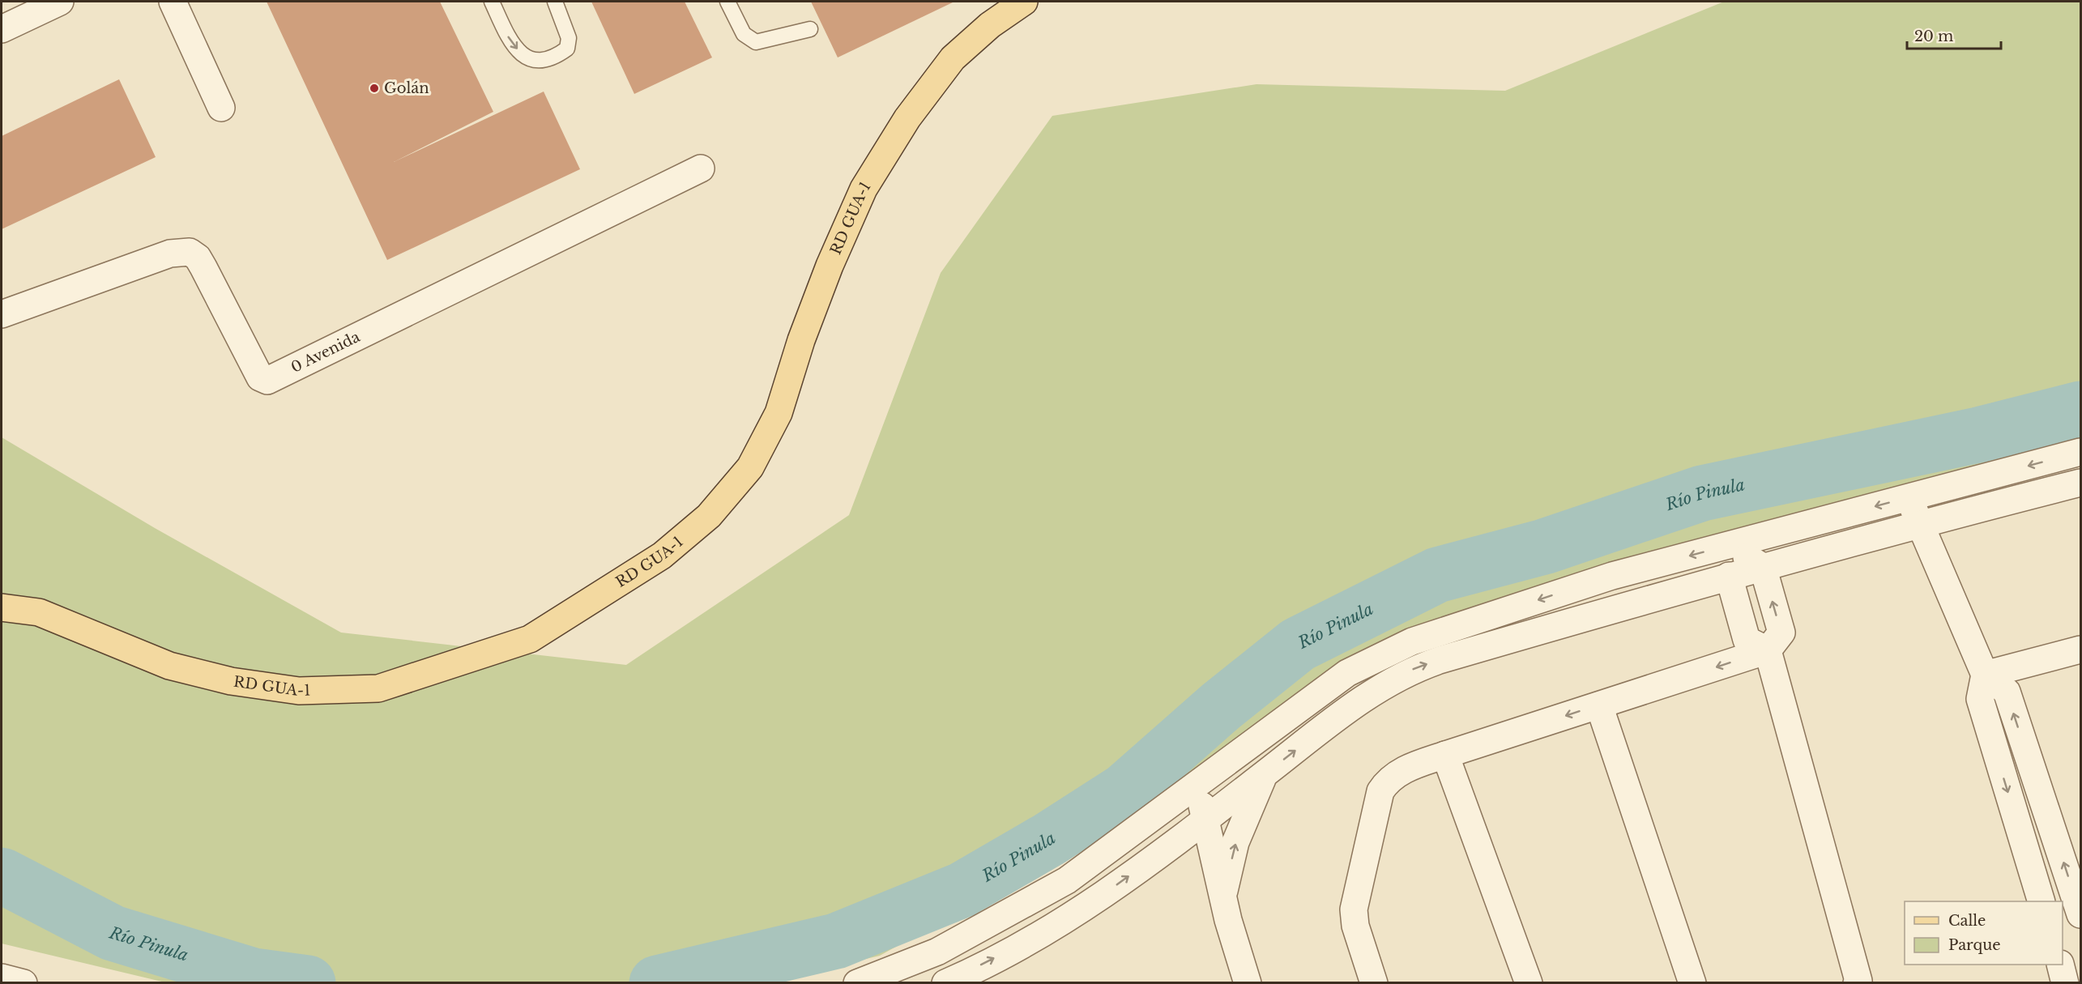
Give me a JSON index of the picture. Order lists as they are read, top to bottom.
{
  "streets": {
    "main road": ["RD GUA-1"],
    "street": ["0 Avenida"]
  },
  "water": ["Río Pinula"],
  "places": ["Golán"],
  "legend": ["Calle", "Parque"],
  "scale_bar": "20 m"
}
